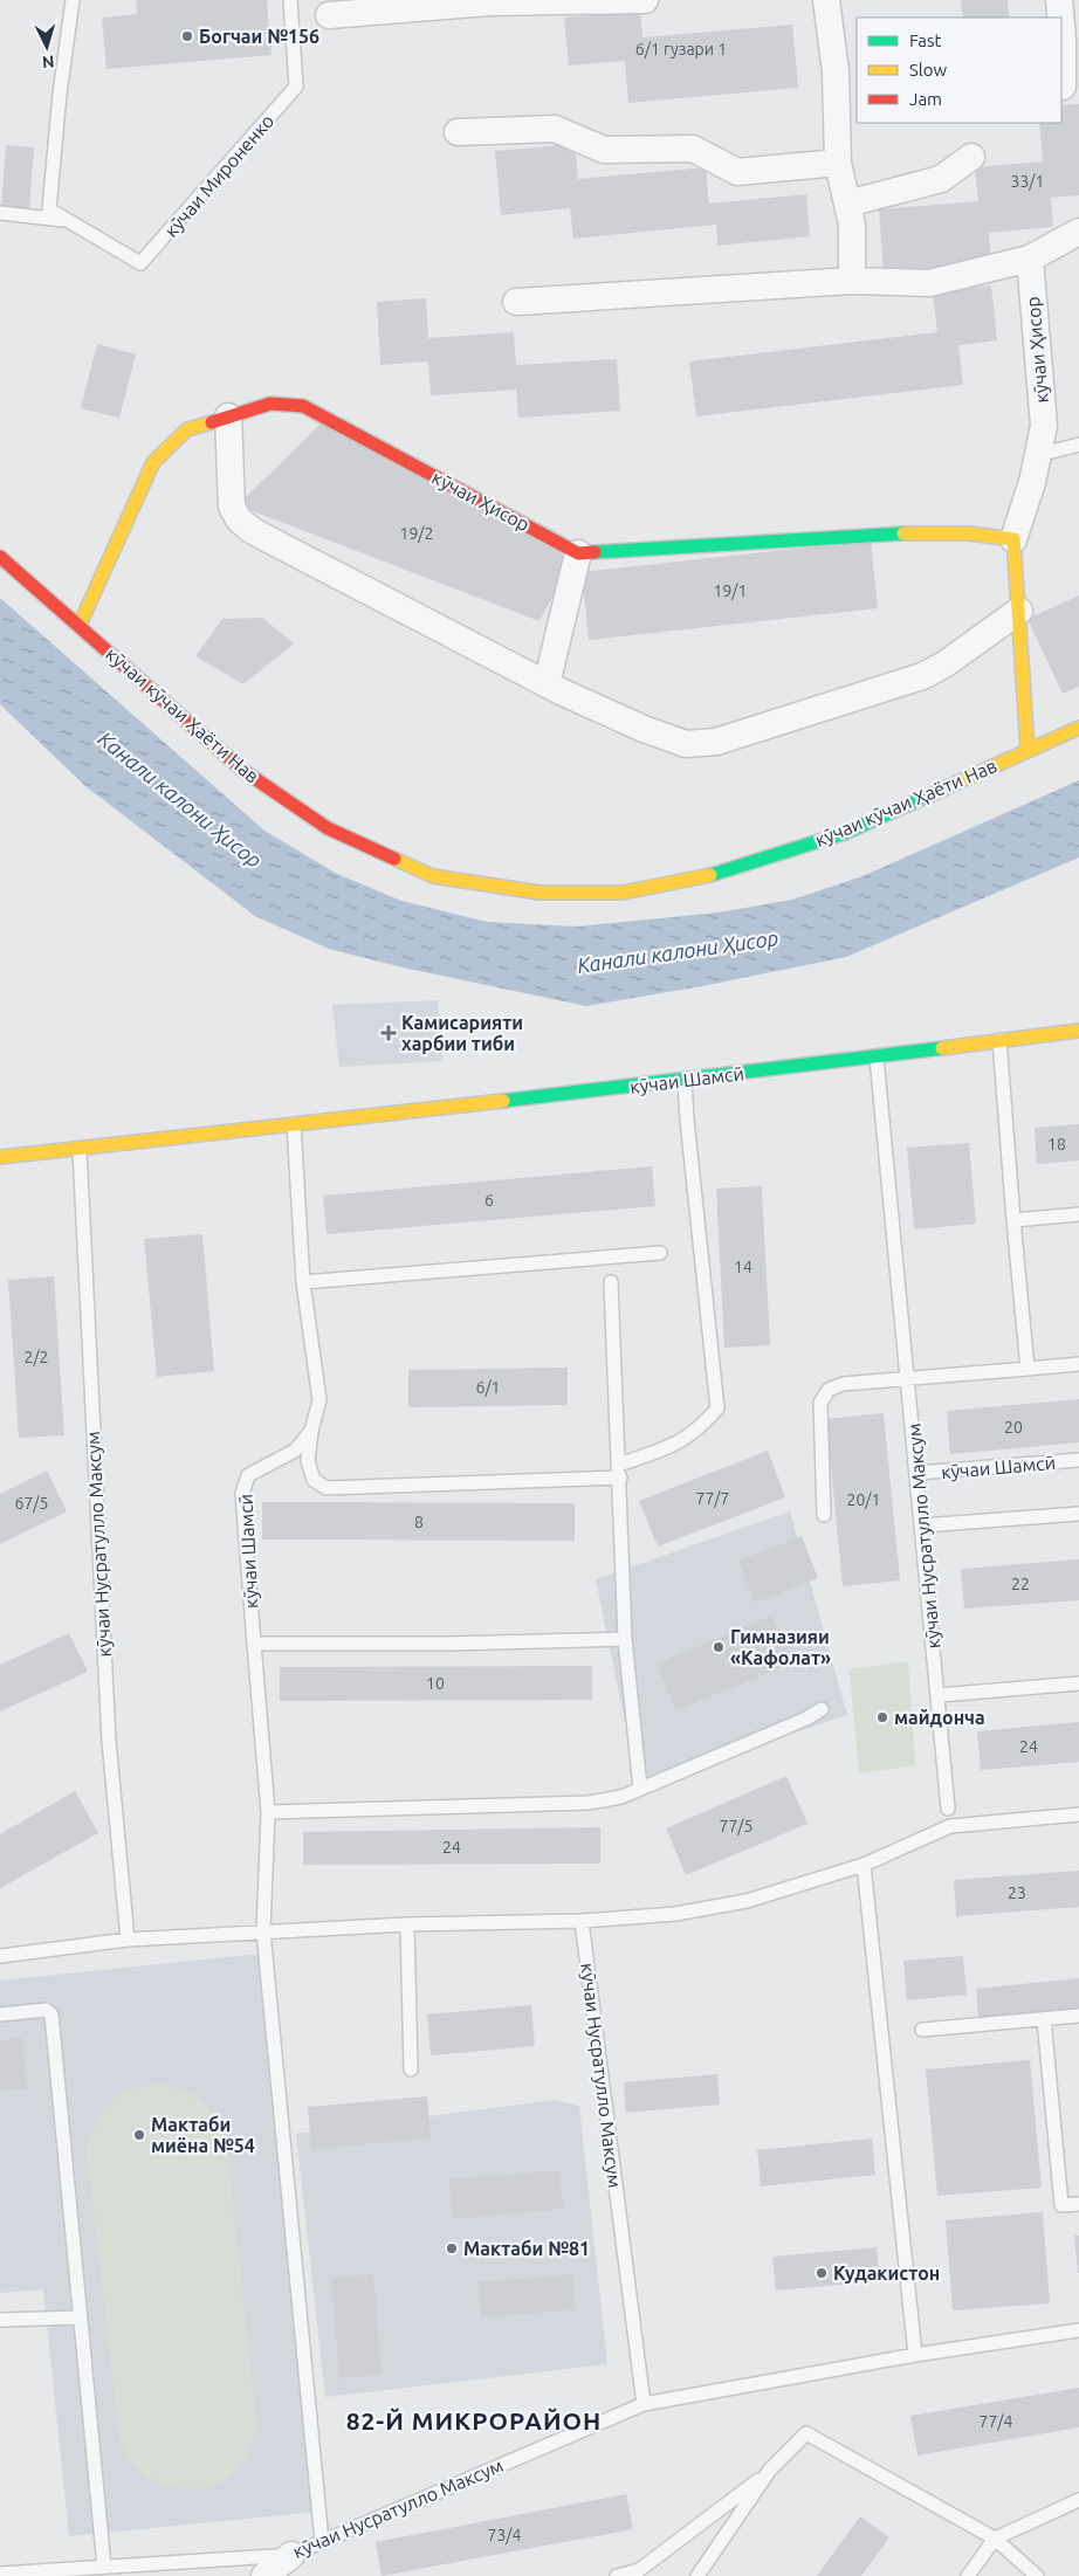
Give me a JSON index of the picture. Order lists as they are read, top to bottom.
{
  "streets": {
    "street": ["кӯчаи Ҳисор", "кӯчаи кӯчаи Ҳаёти Нав", "кӯчаи Шамсӣ"],
    "lane": ["кӯчаи Мироненко", "кӯчаи Нусратулло Максум"]
  },
  "crossings": [
    ["кӯчаи Ҳисор", "кӯчаи кӯчаи Ҳаёти Нав"],
    ["кӯчаи Шамсӣ", "кӯчаи Нусратулло Максум"]
  ],
  "districts": ["82-Й МИКРОРАЙОН"],
  "water": ["Канали калони Ҳисор"],
  "places": {
    "other": [
      "Богчаи №156",
      "Гимназияи «Кафолат»",
      "майдонча",
      "Мактаби миёна №54",
      "Мактаби №81",
      "Кудакистон"
    ],
    "health": ["Камисарияти харбии тиби"]
  },
  "house_numbers": [
    "6/1 гузари 1",
    "33/1",
    "19/2",
    "19/1",
    "18",
    "6",
    "14",
    "2/2",
    "6/1",
    "20",
    "77/7",
    "20/1",
    "67/5",
    "8",
    "22",
    "10",
    "24",
    "77/5",
    "24",
    "23",
    "77/4",
    "73/4"
  ],
  "legend": ["Fast", "Slow", "Jam"],
  "north": "bottom"
}
